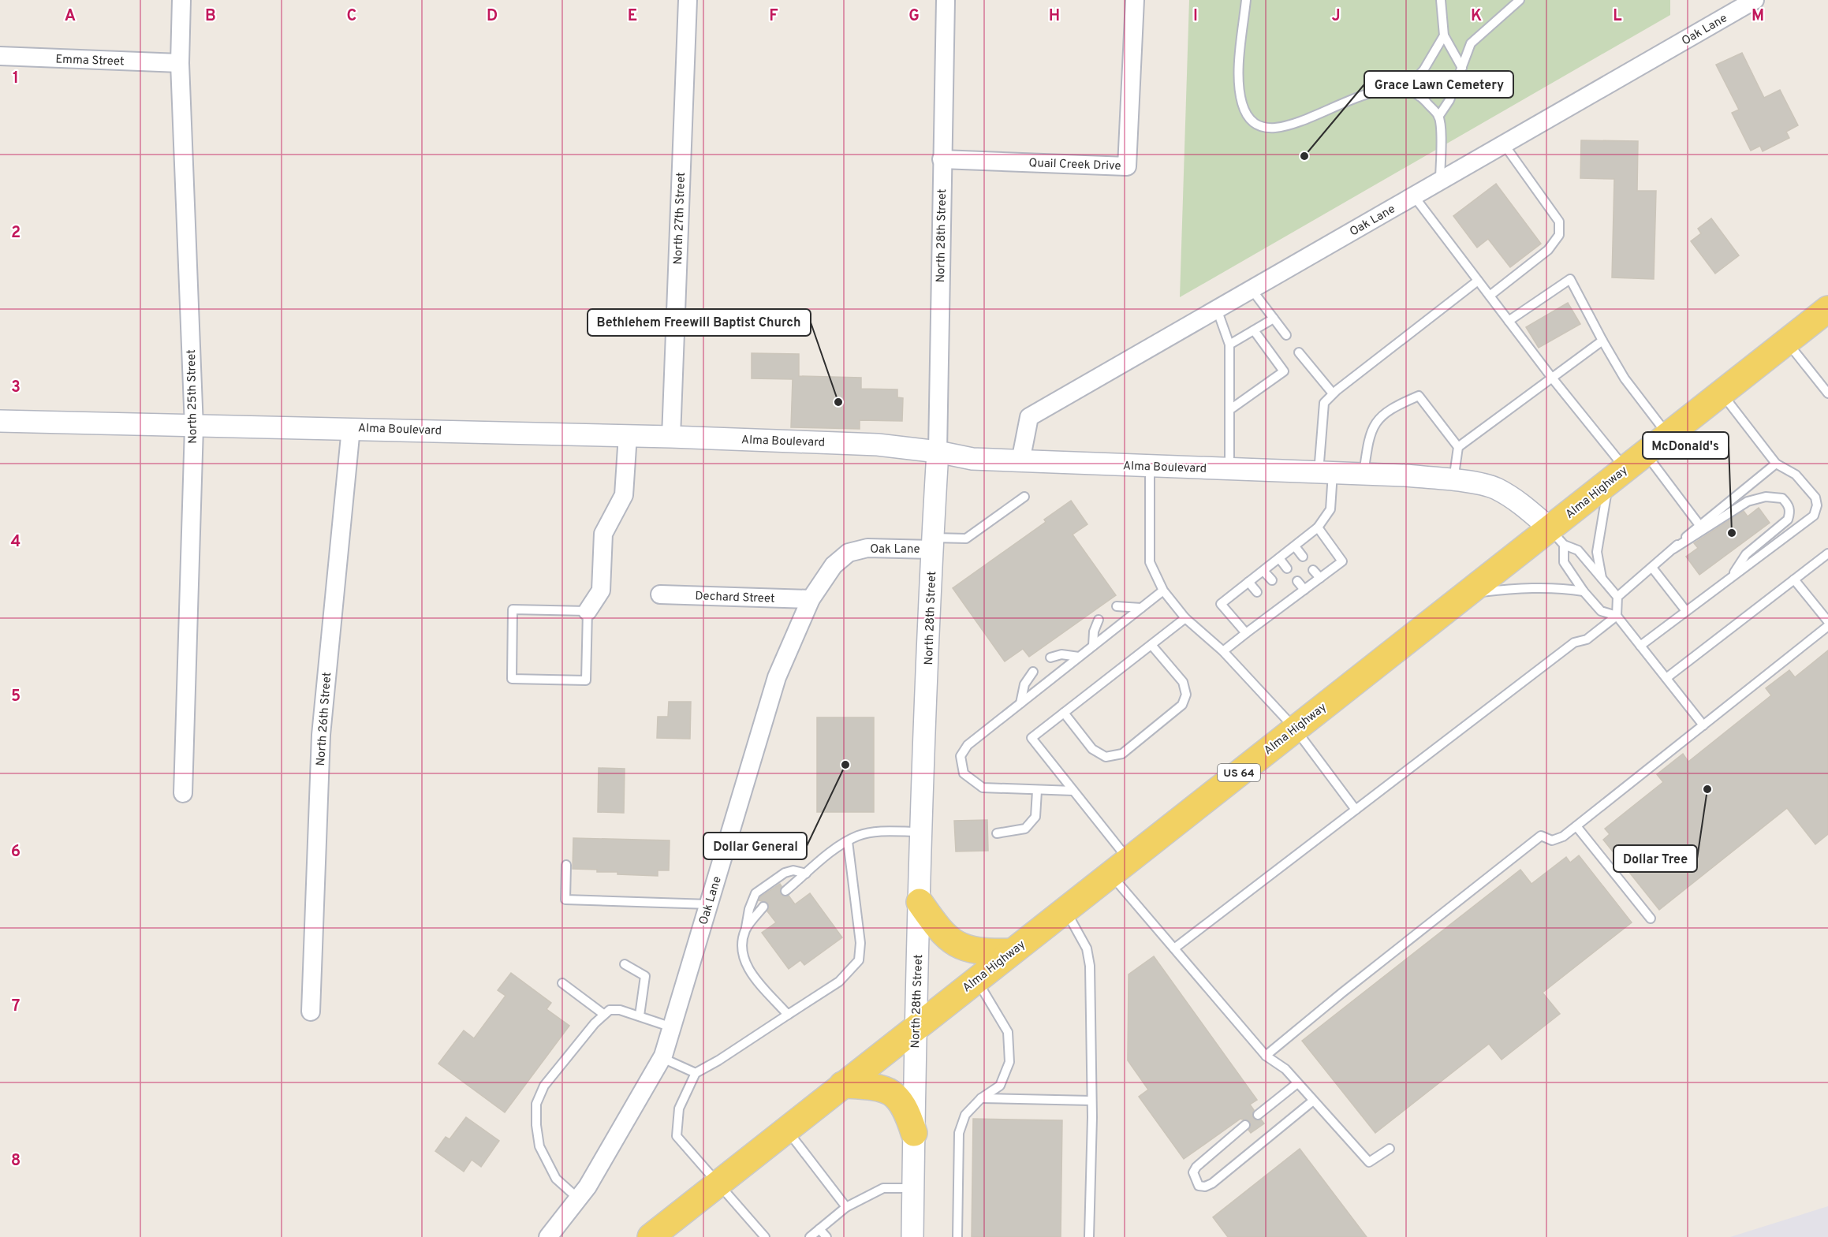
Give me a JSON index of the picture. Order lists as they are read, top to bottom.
{
  "streets": {
    "main road": ["Alma Highway", "US 64"],
    "street": [
      "Oak Lane",
      "Emma Street",
      "Quail Creek Drive",
      "North 27th Street",
      "North 28th Street",
      "North 25th Street",
      "Alma Boulevard",
      "Dechard Street",
      "North 26th Street"
    ]
  },
  "crossings": [
    ["Oak Lane", "North 28th Street"],
    ["Oak Lane", "Alma Boulevard"],
    ["Oak Lane", "Dechard Street"],
    ["Emma Street", "North 25th Street"],
    ["Quail Creek Drive", "North 28th Street"],
    ["North 27th Street", "Alma Boulevard"],
    ["North 28th Street", "Alma Boulevard"],
    ["North 28th Street", "Alma Highway"],
    ["North 25th Street", "Alma Boulevard"],
    ["Alma Boulevard", "Alma Highway"],
    ["Alma Boulevard", "North 26th Street"]
  ],
  "places": [
    "Grace Lawn Cemetery",
    "Bethlehem Freewill Baptist Church",
    "McDonald's",
    "Dollar General",
    "Dollar Tree"
  ],
  "grid": {
    "columns": [
      "A",
      "B",
      "C",
      "D",
      "E",
      "F",
      "G",
      "H",
      "I",
      "J",
      "K",
      "L",
      "M"
    ],
    "rows": [
      "1",
      "2",
      "3",
      "4",
      "5",
      "6",
      "7",
      "8"
    ]
  }
}
